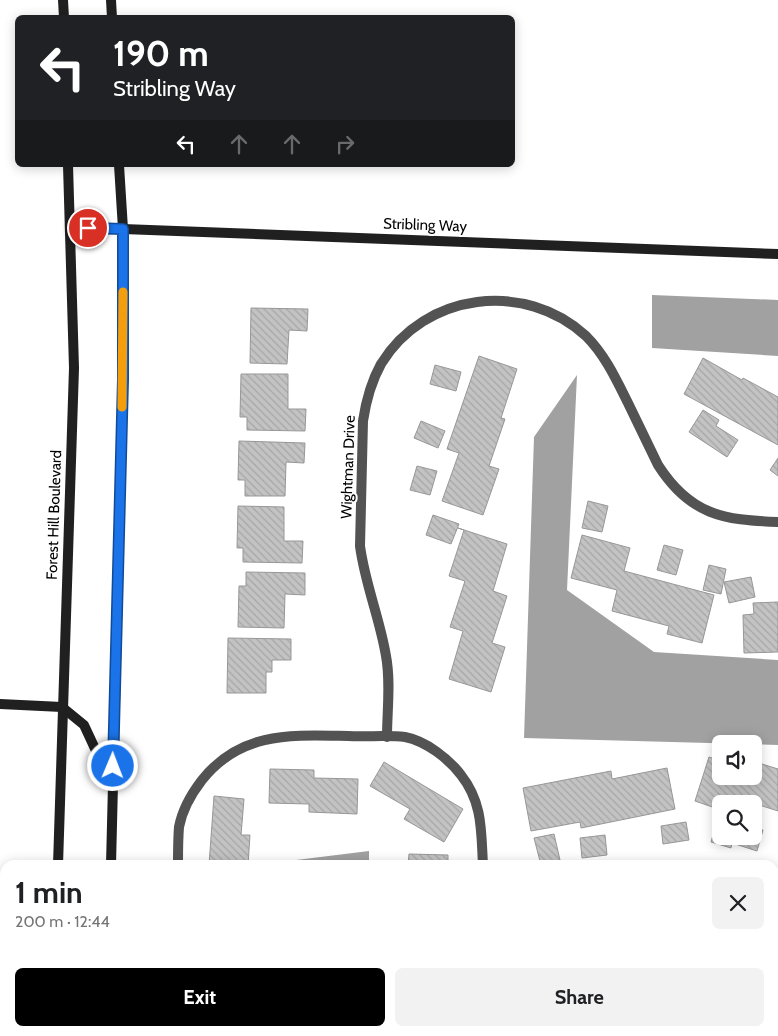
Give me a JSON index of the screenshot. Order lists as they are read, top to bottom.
{
  "streets": {
    "main road": ["Stribling Way", "Forest Hill Boulevard"],
    "street": ["Wightman Drive"]
  },
  "crossings": [
    ["Stribling Way", "Forest Hill Boulevard"]
  ],
  "page": {
    "turn": ["190 m", "Stribling Way"],
    "heading": ["1 min", "200 m · 12:44"],
    "buttons": ["Exit", "Share"]
  }
}
